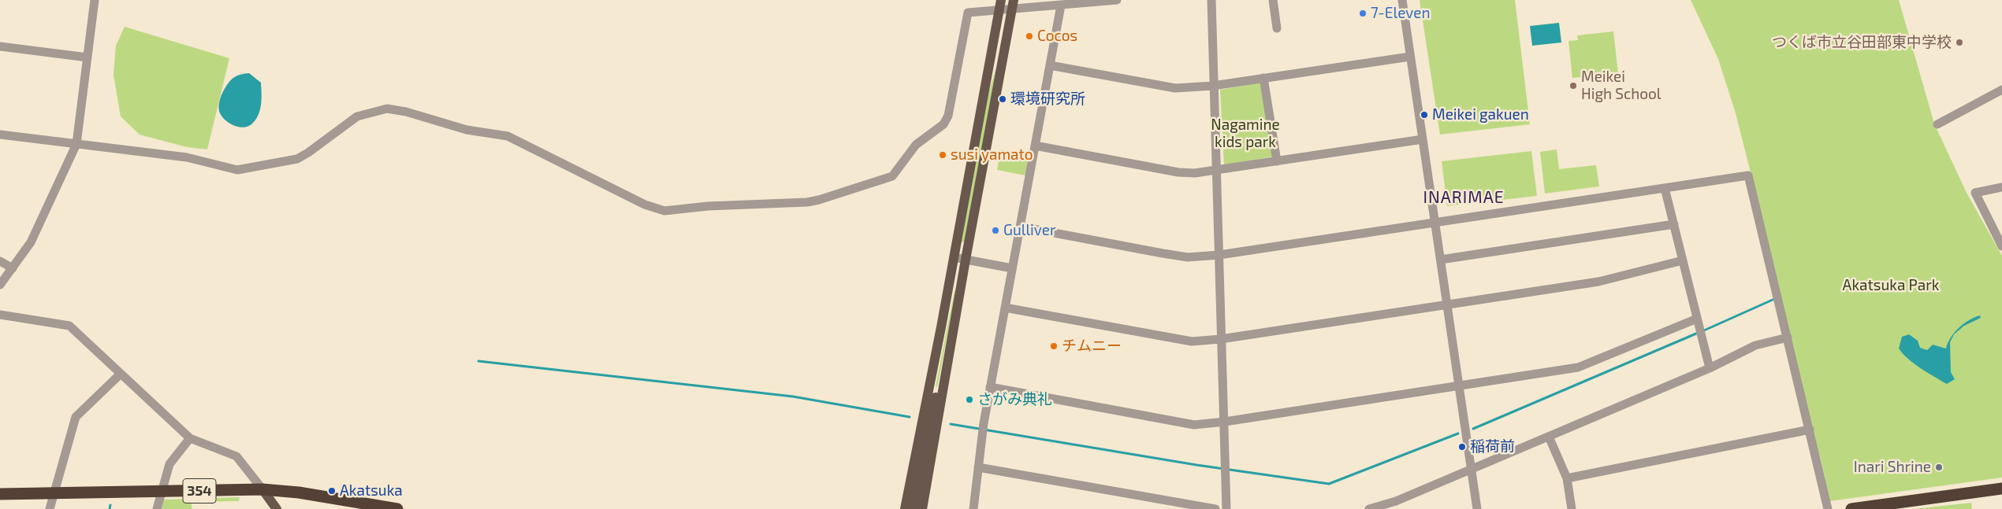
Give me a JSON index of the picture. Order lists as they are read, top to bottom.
{
  "streets": {
    "highway": ["354"]
  },
  "districts": ["INARIMAE"],
  "parks": ["Nagamine kids park", "Akatsuka Park"],
  "places": [
    "7-Eleven",
    "Cocos",
    "つくば市立谷田部東中学校",
    "Meikei High School",
    "環境研究所",
    "Meikei gakuen",
    "susi yamato",
    "Gulliver",
    "チムニー",
    "さがみ典礼",
    "稲荷前",
    "Inari Shrine",
    "Akatsuka"
  ]
}
